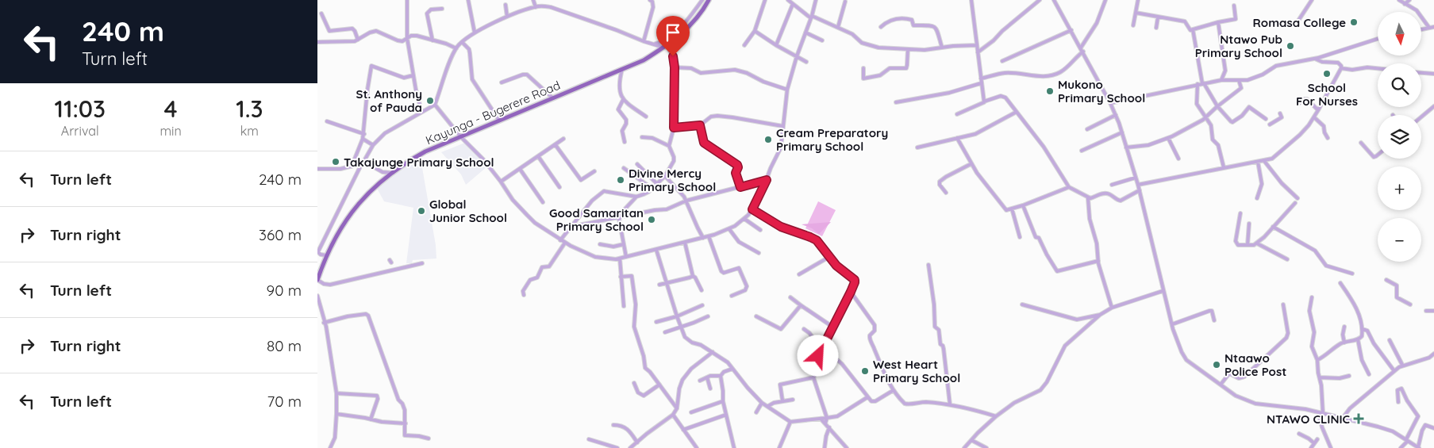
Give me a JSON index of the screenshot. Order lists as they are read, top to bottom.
{
  "streets": {
    "main road": ["Kayunga - Bugerere Road"]
  },
  "places": {
    "other": [
      "Romasa College",
      "Ntawo Pub Primary School",
      "School For Nurses",
      "Mukono Primary School",
      "St. Anthony of Pauda",
      "Cream Preparatory Primary School",
      "Takajunge Primary School",
      "Divine Mercy Primary School",
      "Global Junior School",
      "Good Samaritan Primary School",
      "Ntaawo Police Post",
      "West Heart Primary School"
    ],
    "health": ["NTAWO CLINIC"]
  },
  "north": "bottom",
  "page": {
    "turn": ["240 m", "Turn left"],
    "map_buttons": ["+", "−"],
    "eta": [
      "11:03",
      "Arrival",
      "4",
      "min",
      "1.3",
      "km"
    ],
    "list": [
      {
        "name": "Turn left",
        "value": "240 m"
      },
      {
        "name": "Turn right",
        "value": "360 m"
      },
      {
        "name": "Turn left",
        "value": "90 m"
      },
      {
        "name": "Turn right",
        "value": "80 m"
      },
      {
        "name": "Turn left",
        "value": "70 m"
      }
    ]
  }
}
